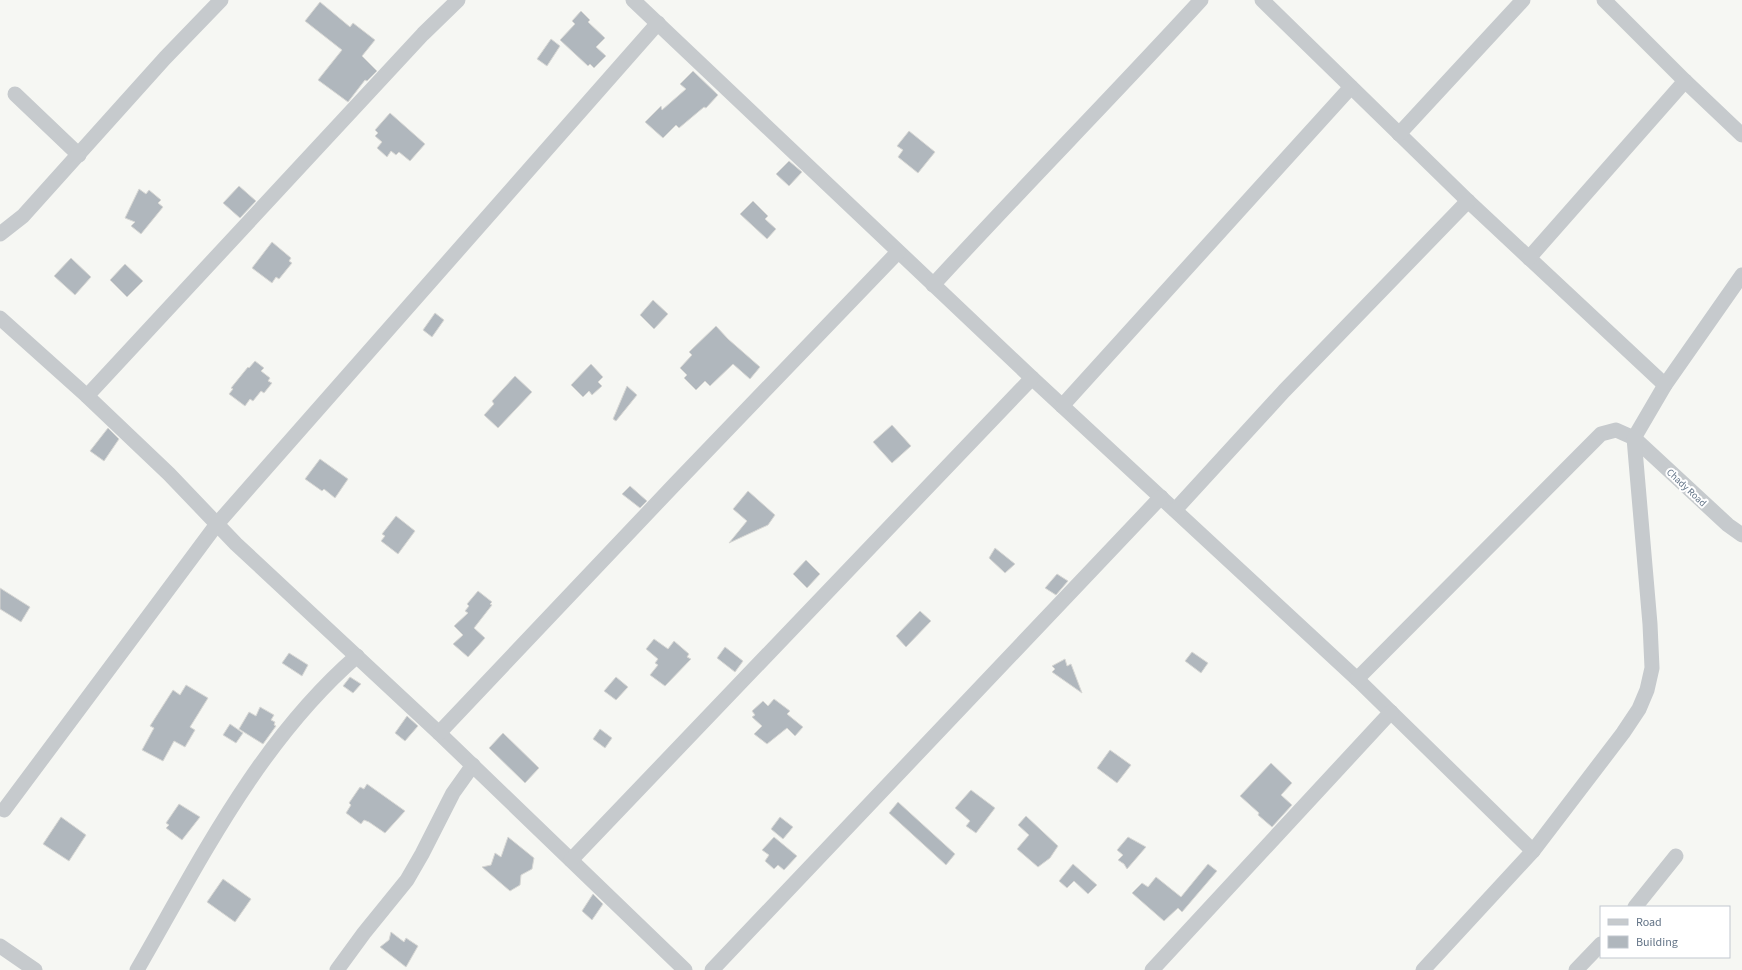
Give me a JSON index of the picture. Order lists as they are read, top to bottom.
{
  "streets": {
    "street": ["Chady Road"]
  },
  "legend": ["Road", "Building"]
}
